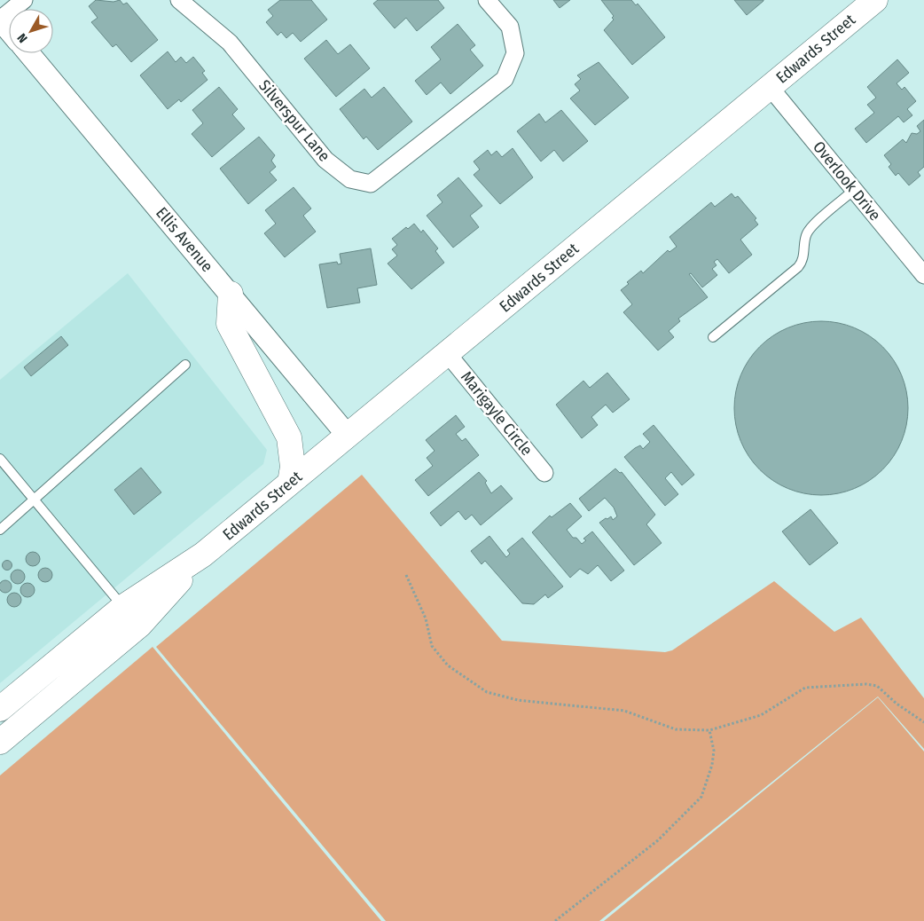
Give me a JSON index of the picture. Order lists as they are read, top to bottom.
{
  "streets": {
    "main road": ["Edwards Street"],
    "street": [
      "Silverspur Lane",
      "Overlook Drive",
      "Ellis Avenue",
      "Marigayle Circle"
    ]
  },
  "crossings": [
    ["Edwards Street", "Overlook Drive"],
    ["Edwards Street", "Ellis Avenue"],
    ["Edwards Street", "Marigayle Circle"]
  ],
  "north": "bottom left"
}
